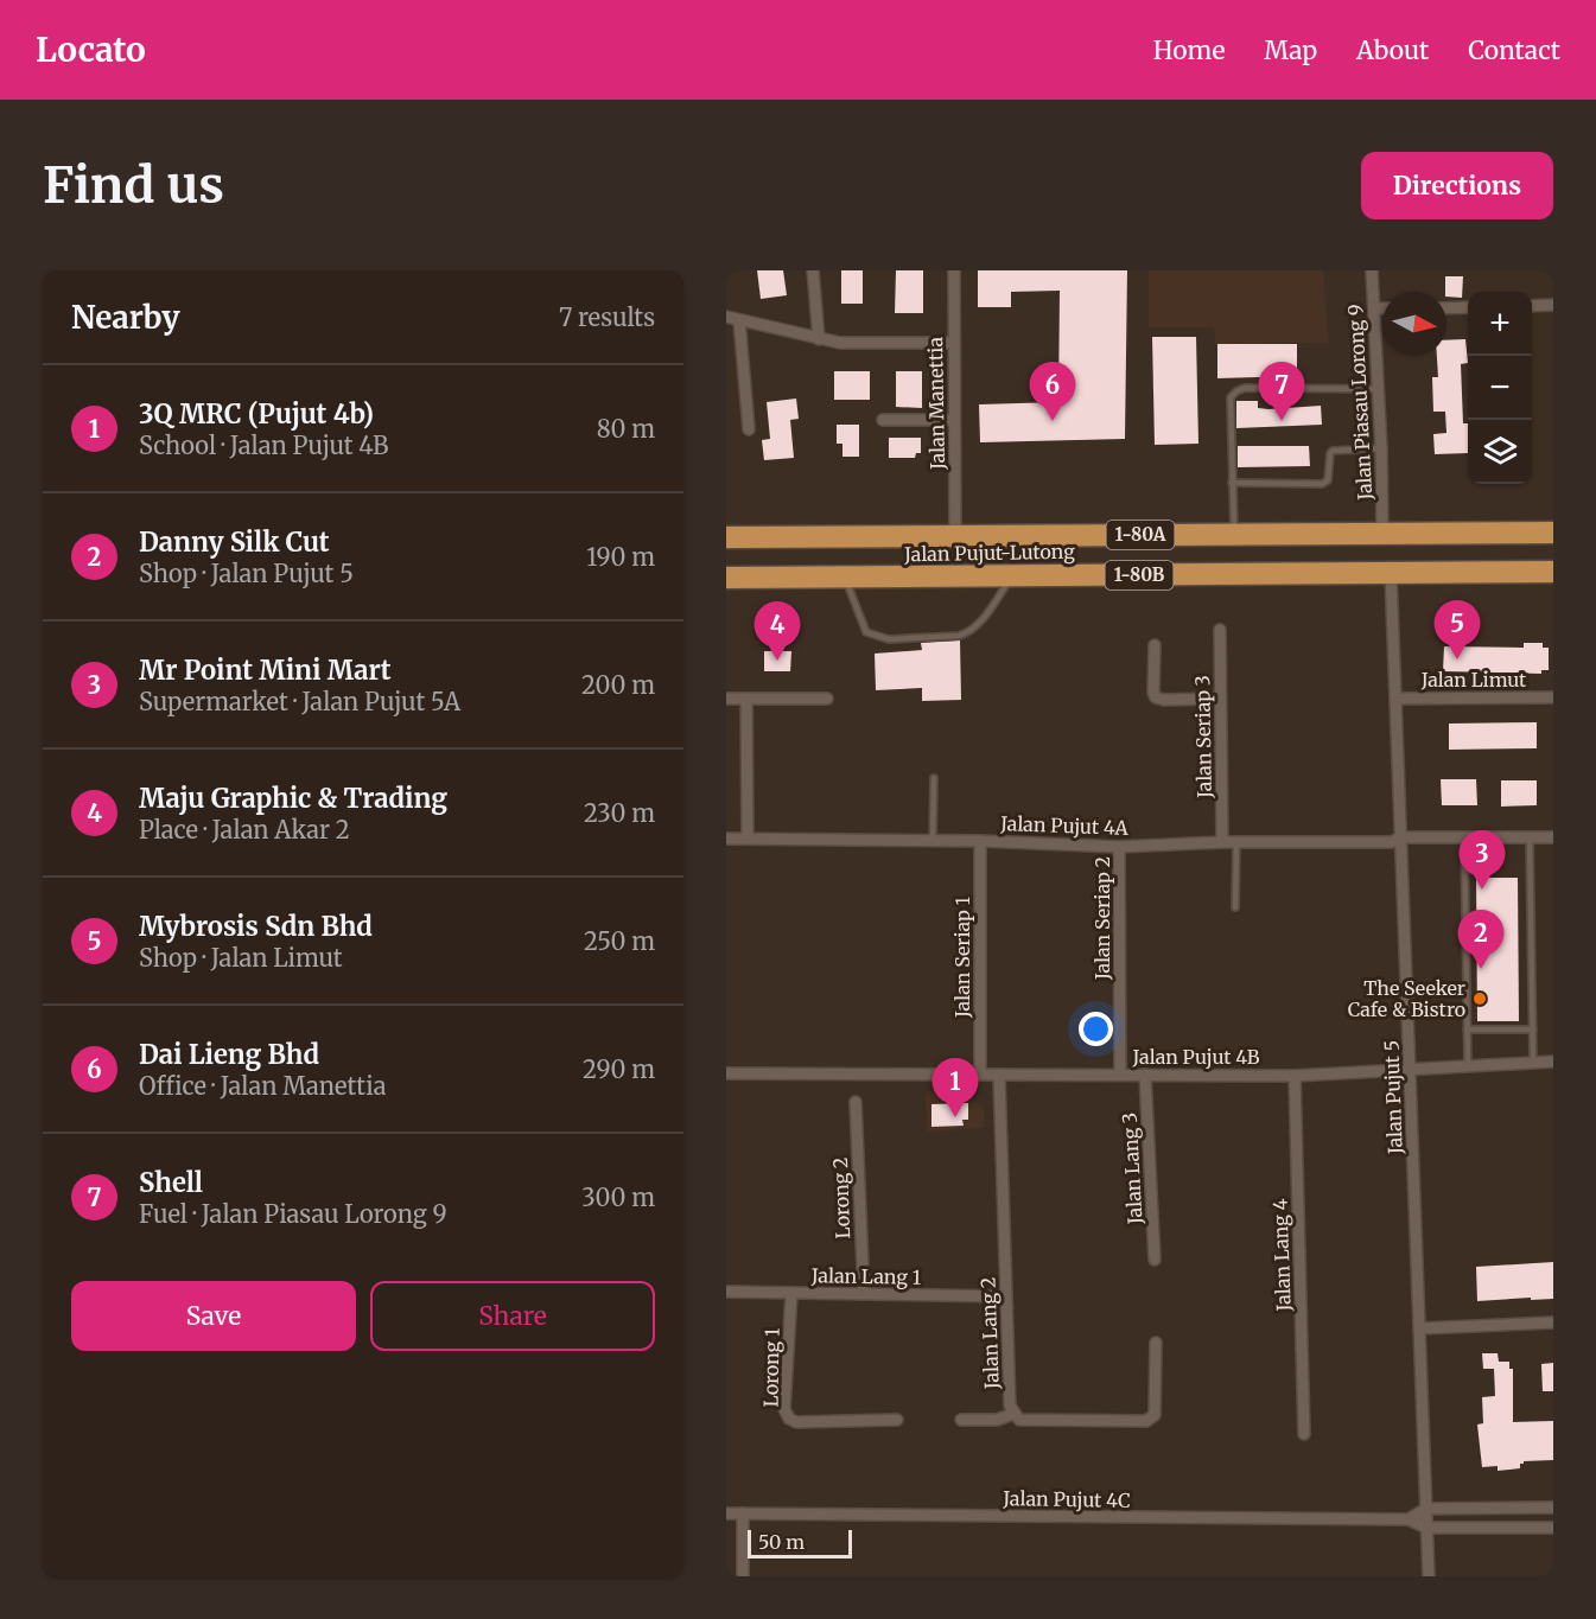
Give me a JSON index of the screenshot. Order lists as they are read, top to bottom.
{
  "streets": {
    "highway": ["1-80A", "Jalan Pujut-Lutong", "1-80B"],
    "street": [
      "Jalan Piasau Lorong 9",
      "Jalan Manettia",
      "Jalan Limut",
      "Jalan Seriap 3",
      "Jalan Pujut 4A",
      "Jalan Seriap 2",
      "Jalan Seriap 1",
      "Jalan Pujut 4B",
      "Jalan Pujut 5",
      "Jalan Lang 3",
      "Lorong 2",
      "Jalan Lang 4",
      "Jalan Lang 1",
      "Jalan Lang 2",
      "Lorong 1",
      "Jalan Pujut 4C"
    ]
  },
  "crossings": [
    ["Jalan Piasau Lorong 9", "Jalan Pujut-Lutong"],
    ["Jalan Manettia", "Jalan Pujut-Lutong"],
    ["Jalan Pujut-Lutong", "Jalan Pujut 5"],
    ["Jalan Limut", "Jalan Pujut 5"],
    ["Jalan Seriap 3", "Jalan Pujut 4A"],
    ["Jalan Pujut 4A", "Jalan Seriap 2"],
    ["Jalan Pujut 4A", "Jalan Seriap 1"],
    ["Jalan Pujut 4A", "Jalan Pujut 5"],
    ["Jalan Seriap 2", "Jalan Pujut 4B"],
    ["Jalan Seriap 1", "Jalan Pujut 4B"],
    ["Jalan Pujut 4B", "Jalan Pujut 5"],
    ["Jalan Pujut 4B", "Jalan Lang 3"],
    ["Jalan Pujut 4B", "Jalan Lang 4"],
    ["Jalan Pujut 4B", "Jalan Lang 2"],
    ["Lorong 2", "Jalan Lang 1"],
    ["Jalan Lang 1", "Jalan Lang 2"],
    ["Jalan Lang 1", "Lorong 1"]
  ],
  "places": ["The Seeker Cafe & Bistro"],
  "scale_bar": "50 m",
  "north": "right",
  "page": {
    "header": "Locato",
    "nav": [
      "Home",
      "Map",
      "About",
      "Contact"
    ],
    "buttons": [
      "Directions",
      ["Save", "Share"]
    ],
    "title": "Find us",
    "heading": ["Nearby", "7 results"],
    "map_buttons": ["+", "−"],
    "pins": [
      "6",
      "7",
      "5",
      "4",
      "3",
      "2",
      "1"
    ],
    "list": [
      {
        "mark": "1",
        "name": "3Q MRC (Pujut 4b)",
        "note": "School · Jalan Pujut 4B",
        "value": "80 m"
      },
      {
        "mark": "2",
        "name": "Danny Silk Cut",
        "note": "Shop · Jalan Pujut 5",
        "value": "190 m"
      },
      {
        "mark": "3",
        "name": "Mr Point Mini Mart",
        "note": "Supermarket · Jalan Pujut 5A",
        "value": "200 m"
      },
      {
        "mark": "4",
        "name": "Maju Graphic & Trading",
        "note": "Place · Jalan Akar 2",
        "value": "230 m"
      },
      {
        "mark": "5",
        "name": "Mybrosis Sdn Bhd",
        "note": "Shop · Jalan Limut",
        "value": "250 m"
      },
      {
        "mark": "6",
        "name": "Dai Lieng Bhd",
        "note": "Office · Jalan Manettia",
        "value": "290 m"
      },
      {
        "mark": "7",
        "name": "Shell",
        "note": "Fuel · Jalan Piasau Lorong 9",
        "value": "300 m"
      }
    ],
    "scale": "50 m"
  }
}
